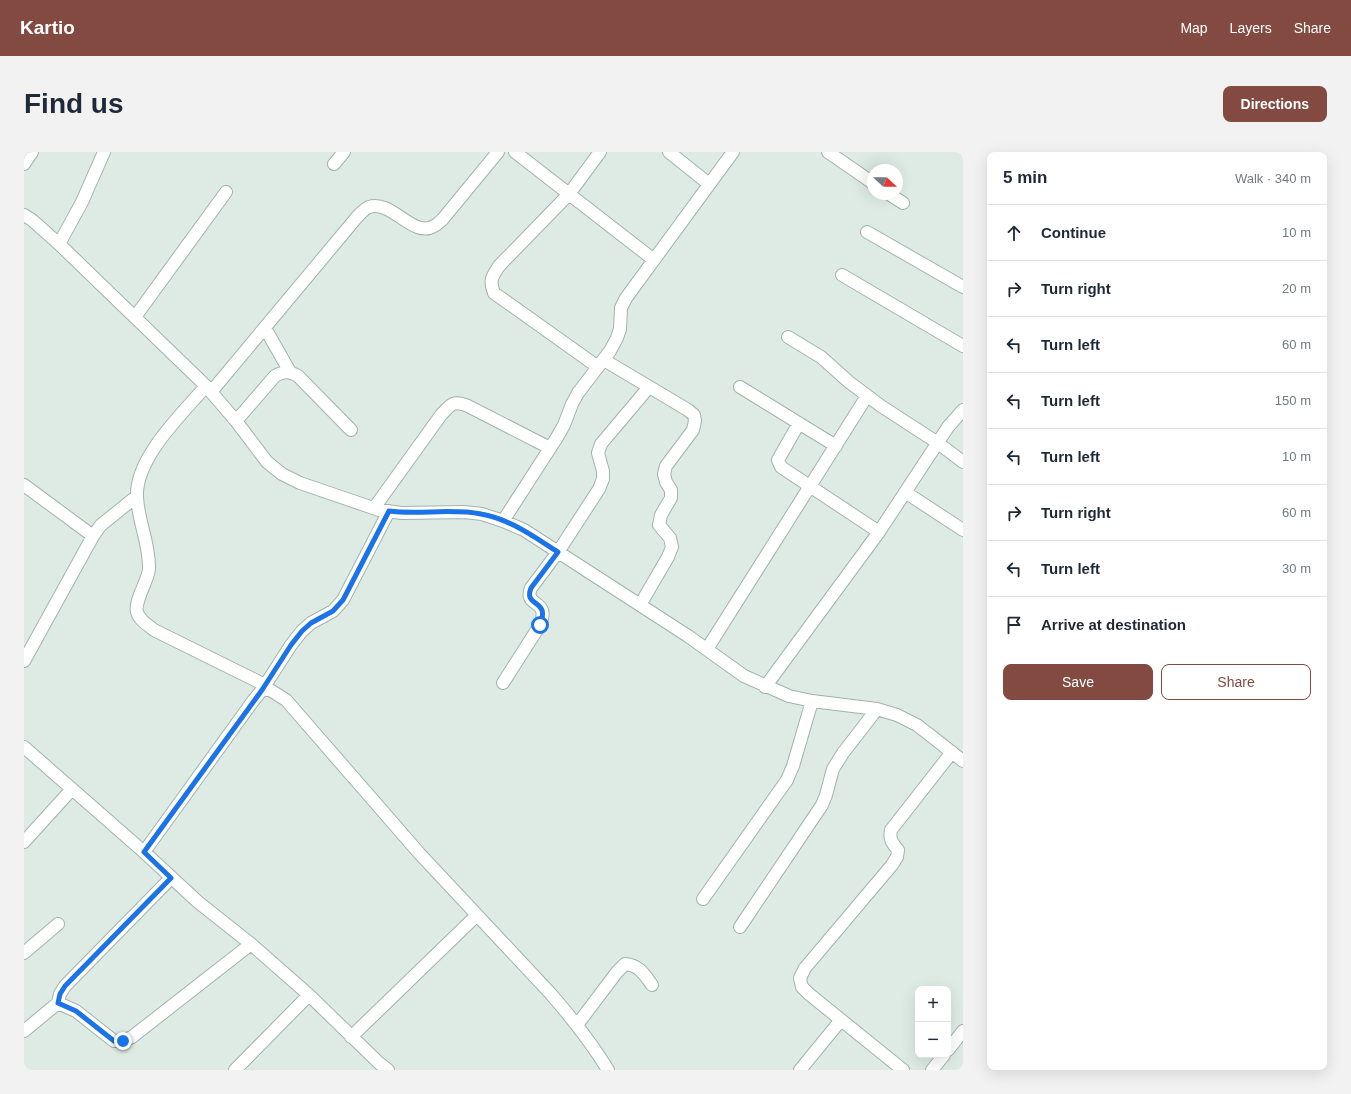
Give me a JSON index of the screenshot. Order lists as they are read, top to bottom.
{
  "north": "right",
  "page": {
    "header": "Kartio",
    "nav": ["Map", "Layers", "Share"],
    "buttons": [
      "Directions",
      ["Save", "Share"]
    ],
    "title": "Find us",
    "heading": ["5 min", "Walk · 340 m"],
    "list": [
      ["Continue", "10 m"],
      ["Turn right", "20 m"],
      ["Turn left", "60 m"],
      ["Turn left", "150 m"],
      ["Turn left", "10 m"],
      ["Turn right", "60 m"],
      ["Turn left", "30 m"],
      "Arrive at destination"
    ],
    "map_buttons": ["+", "−"]
  }
}
